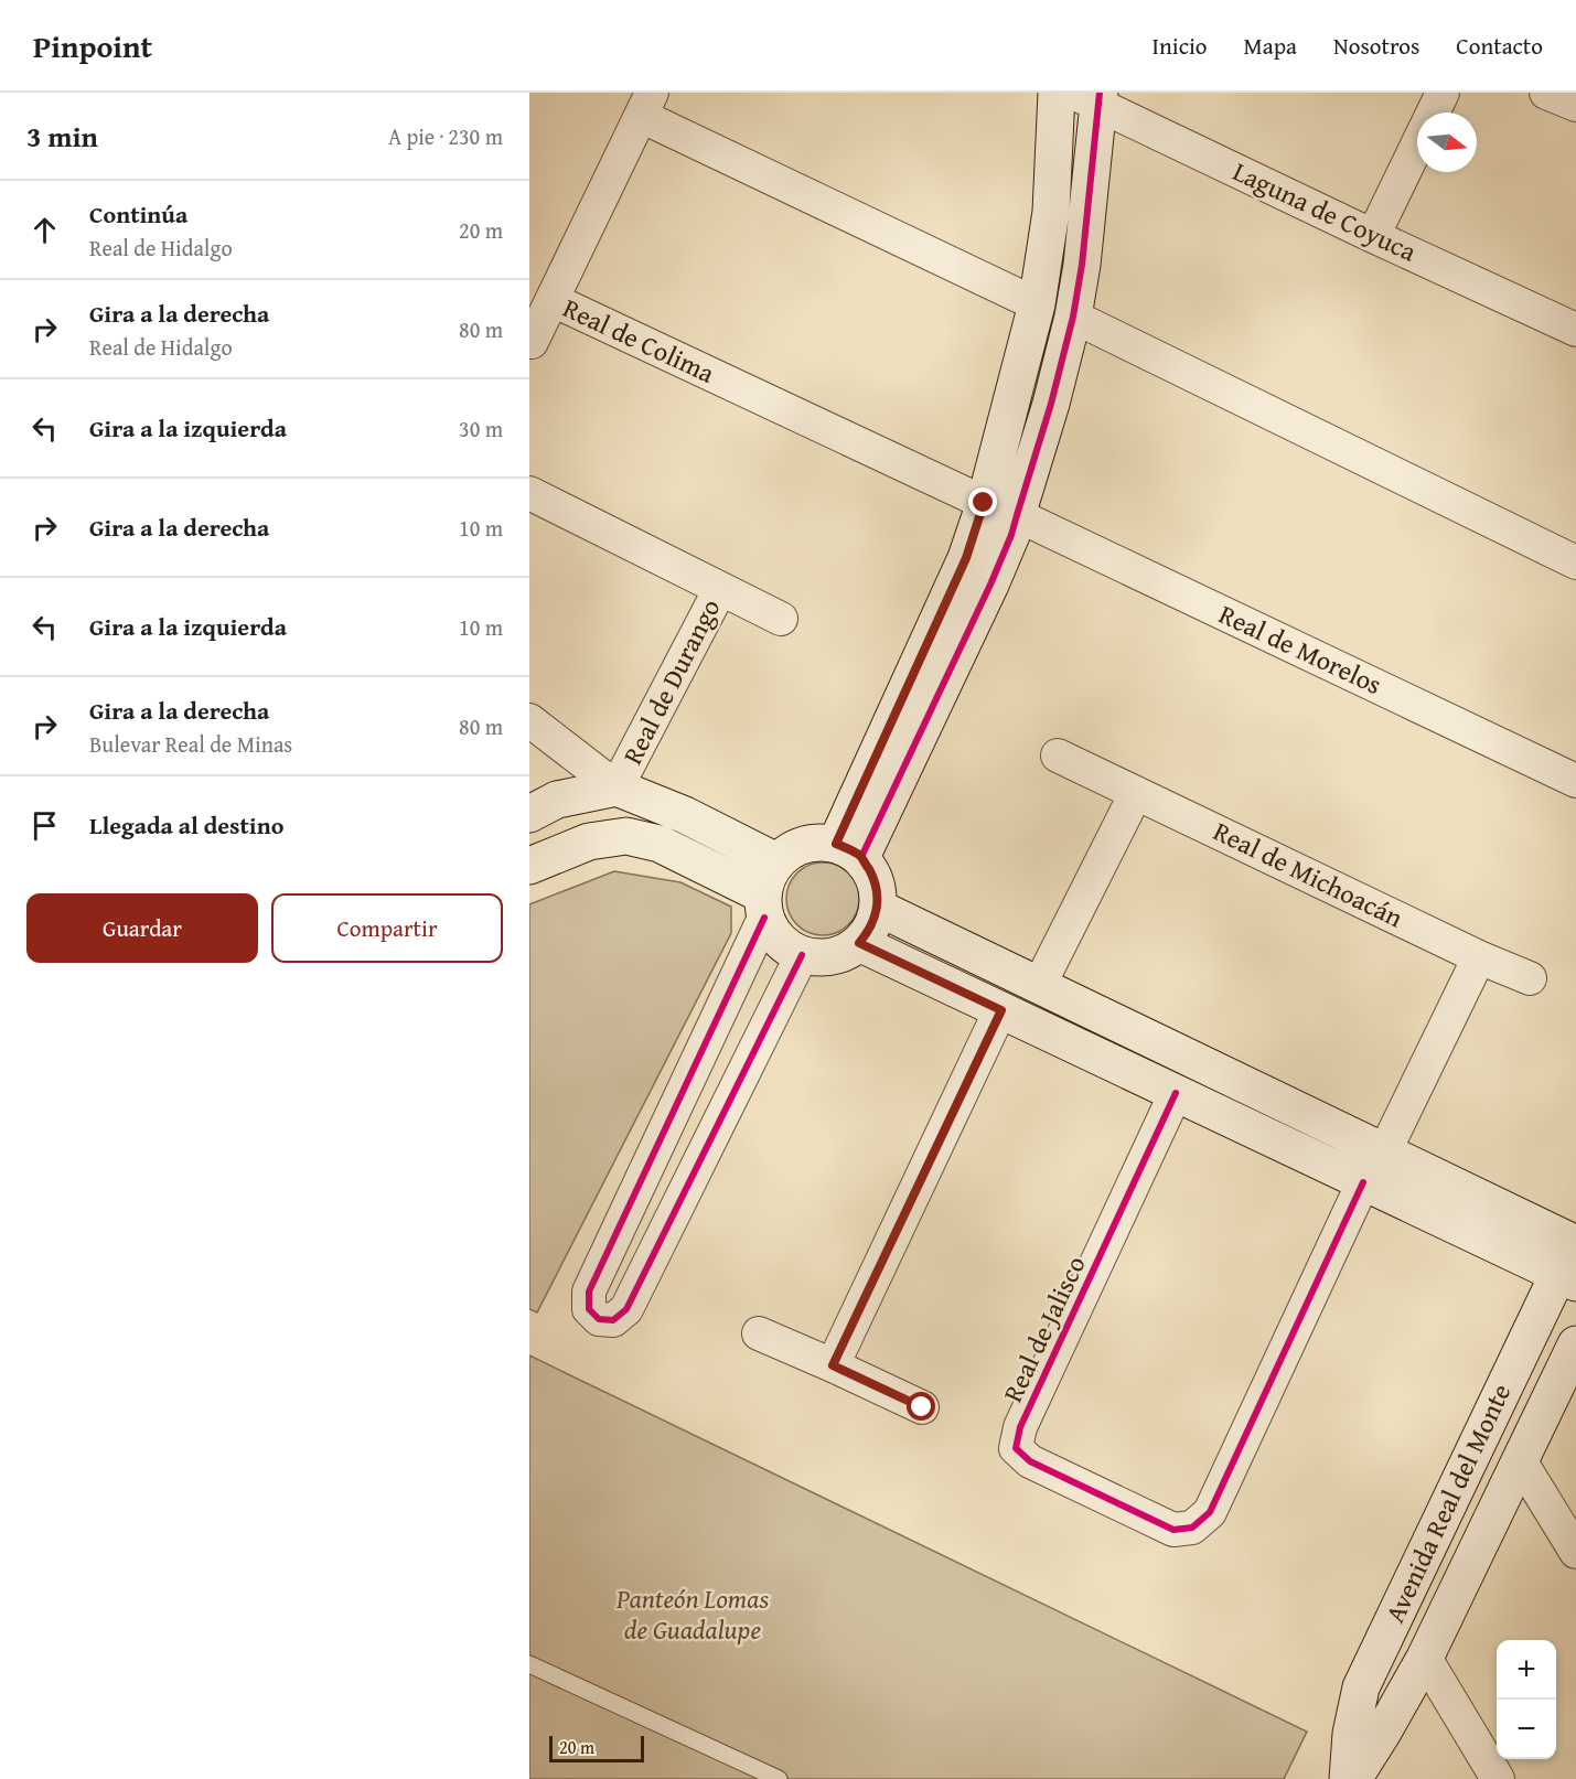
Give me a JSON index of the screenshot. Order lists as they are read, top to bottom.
{
  "streets": {
    "street": [
      "Laguna de Coyuca",
      "Real de Colima",
      "Real de Morelos",
      "Real de Durango",
      "Real de Michoacán",
      "Real de Jalisco",
      "Avenida Real del Monte"
    ]
  },
  "parks": ["Panteón Lomas de Guadalupe"],
  "scale_bar": "20 m",
  "north": "right",
  "page": {
    "header": "Pinpoint",
    "nav": [
      "Inicio",
      "Mapa",
      "Nosotros",
      "Contacto"
    ],
    "heading": ["3 min", "A pie · 230 m"],
    "list": [
      ["Continúa", "Real de Hidalgo", "20 m"],
      ["Gira a la derecha", "Real de Hidalgo", "80 m"],
      ["Gira a la izquierda", "30 m"],
      ["Gira a la derecha", "10 m"],
      ["Gira a la izquierda", "10 m"],
      ["Gira a la derecha", "Bulevar Real de Minas", "80 m"],
      "Llegada al destino"
    ],
    "buttons": ["Guardar", "Compartir"],
    "map_buttons": ["+", "−"],
    "scale": "20 m"
  }
}
